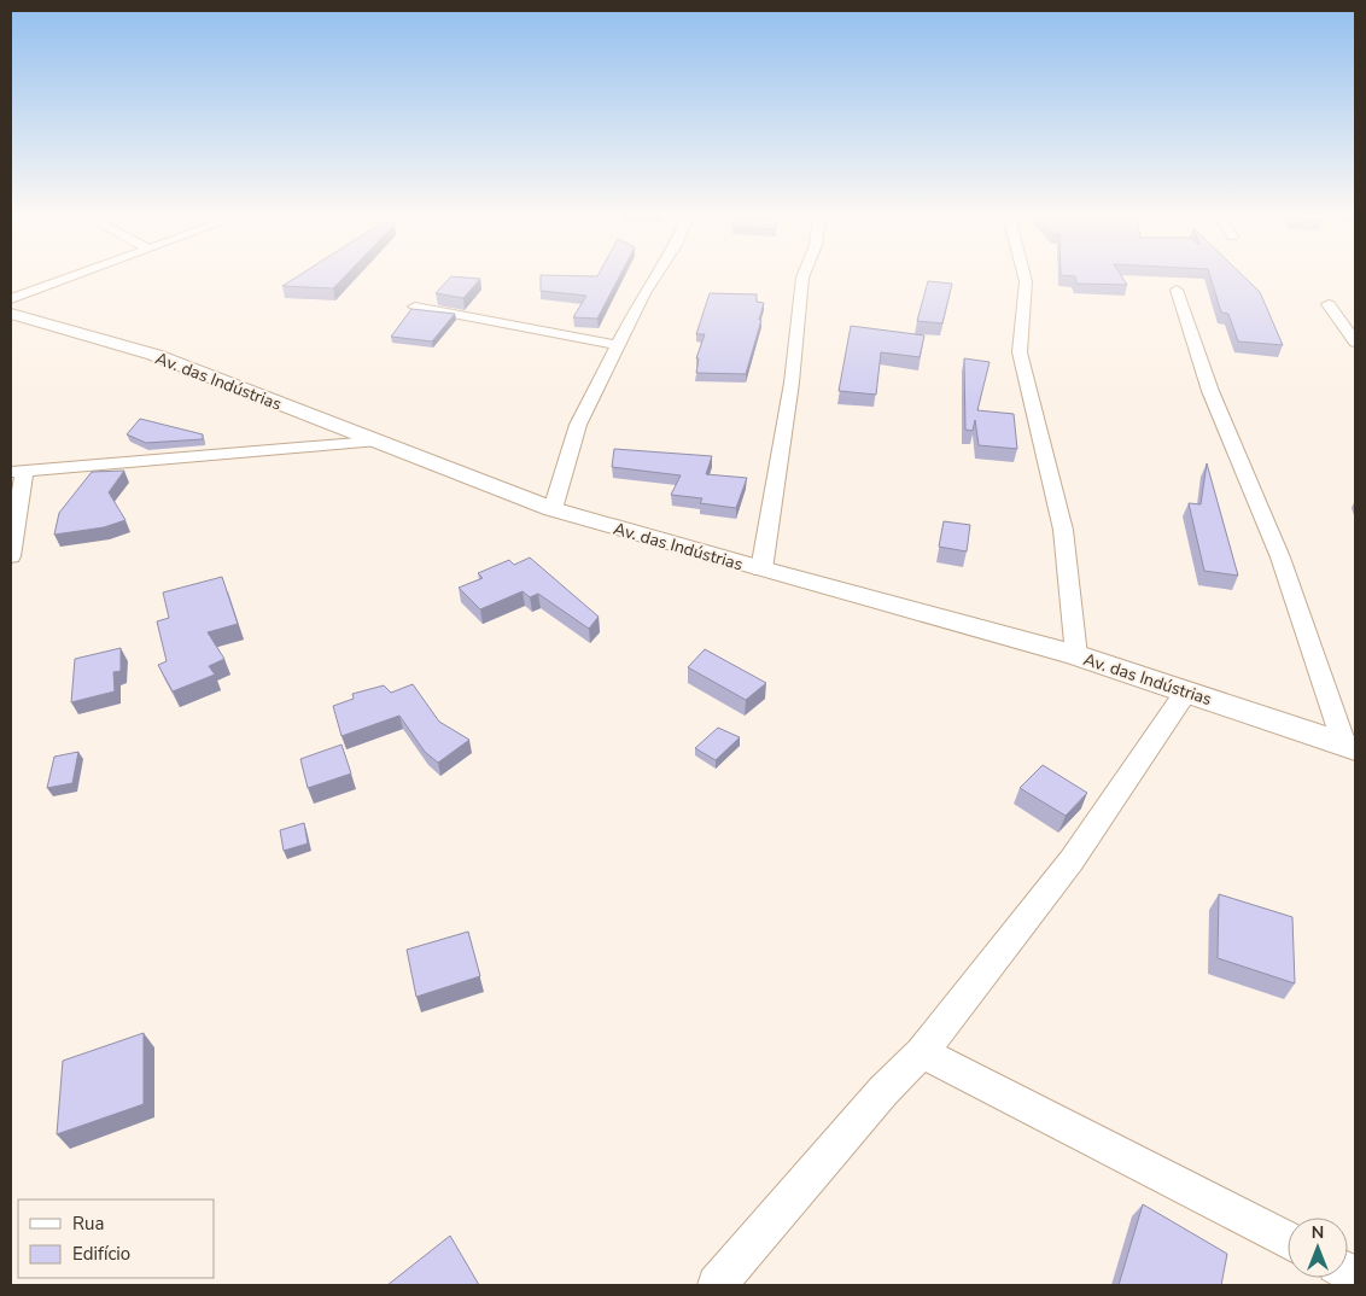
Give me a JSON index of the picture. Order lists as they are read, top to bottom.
{
  "streets": {
    "street": ["Av. das Indústrias"]
  },
  "legend": ["Rua", "Edifício"],
  "north": "top"
}
